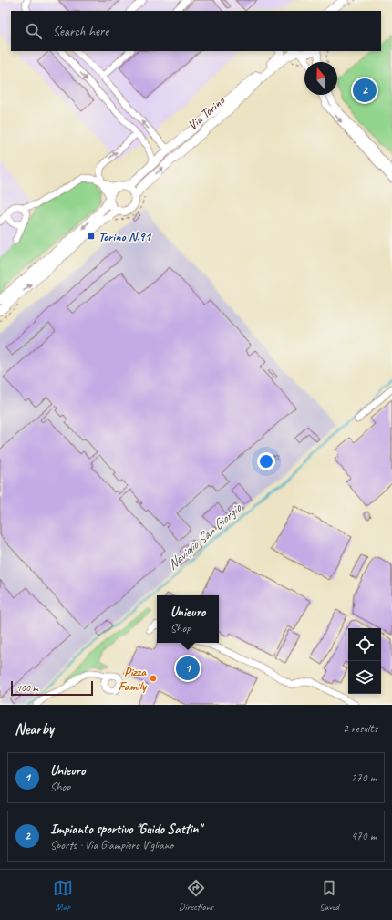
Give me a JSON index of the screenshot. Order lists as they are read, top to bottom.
{
  "streets": {
    "main road": ["Via Torino"]
  },
  "water": ["Naviglio San Giorgio"],
  "places": {
    "transit": ["Torino N.91"],
    "other": ["Pizza Family"]
  },
  "scale_bar": "100 m",
  "north": "top",
  "page": {
    "search": "Search here",
    "pins": ["2", "1"],
    "popup": ["Unieuro", "Shop"],
    "scale": "100 m",
    "heading": ["Nearby", "2 results"],
    "list": [
      {
        "mark": "1",
        "name": "Unieuro",
        "note": "Shop",
        "value": "270 m"
      },
      {
        "mark": "2",
        "name": "Impianto sportivo \"Guido Sattin\"",
        "note": "Sports · Via Giampiero Vigliano",
        "value": "470 m"
      }
    ],
    "nav": ["Map", "Directions", "Saved"]
  }
}
